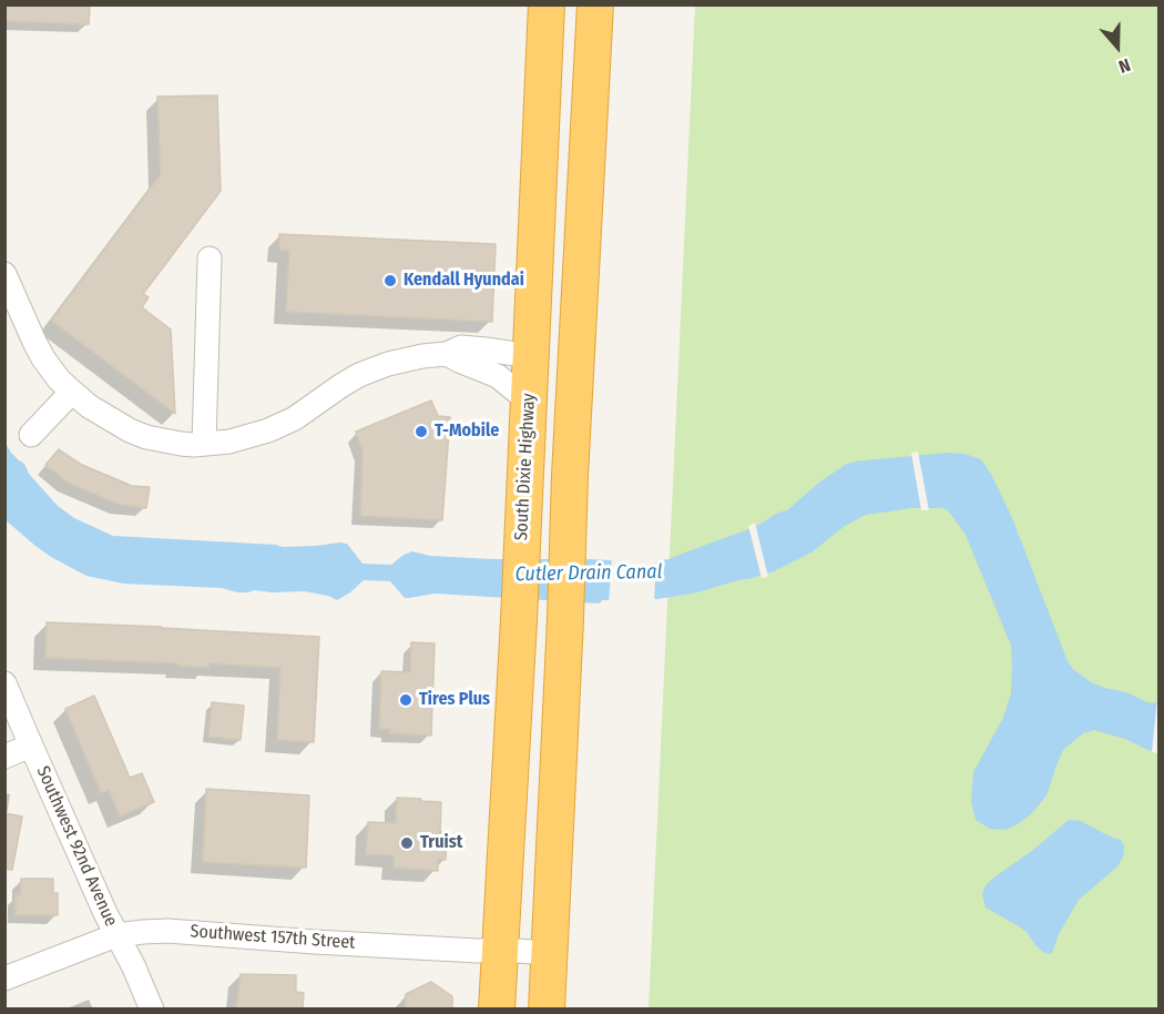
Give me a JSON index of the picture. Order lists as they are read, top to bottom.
{
  "streets": {
    "highway": ["South Dixie Highway"],
    "street": ["Southwest 92nd Avenue", "Southwest 157th Street"]
  },
  "crossings": [
    ["South Dixie Highway", "Southwest 157th Street"],
    ["Southwest 92nd Avenue", "Southwest 157th Street"]
  ],
  "water": ["Cutler Drain Canal"],
  "places": [
    "Kendall Hyundai",
    "T-Mobile",
    "Tires Plus",
    "Truist"
  ],
  "north": "bottom"
}
